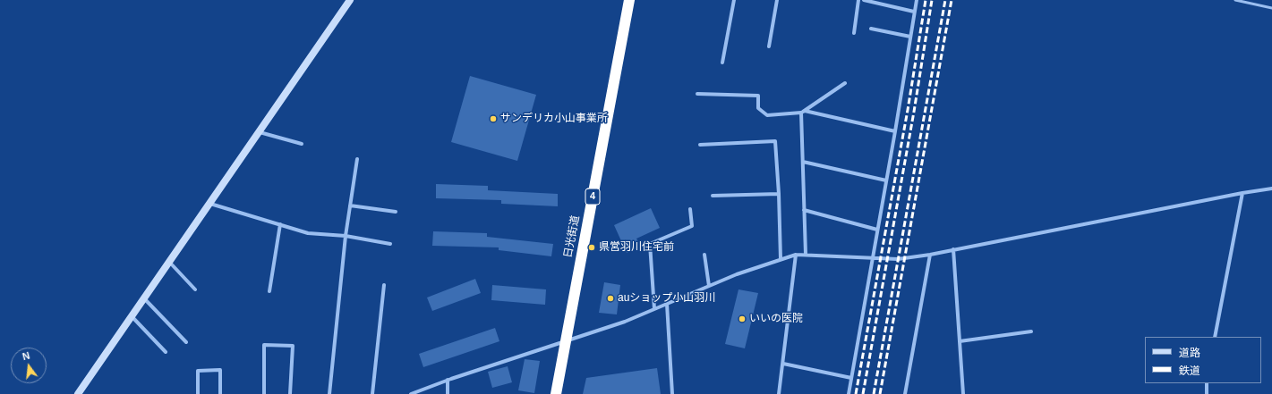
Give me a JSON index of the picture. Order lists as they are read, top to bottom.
{
  "streets": {
    "highway": ["4", "日光街道"]
  },
  "places": [
    "サンデリカ小山事業所",
    "県営羽川住宅前",
    "auショップ小山羽川",
    "いいの医院"
  ],
  "legend": ["道路", "鉄道"],
  "north": "top"
}
